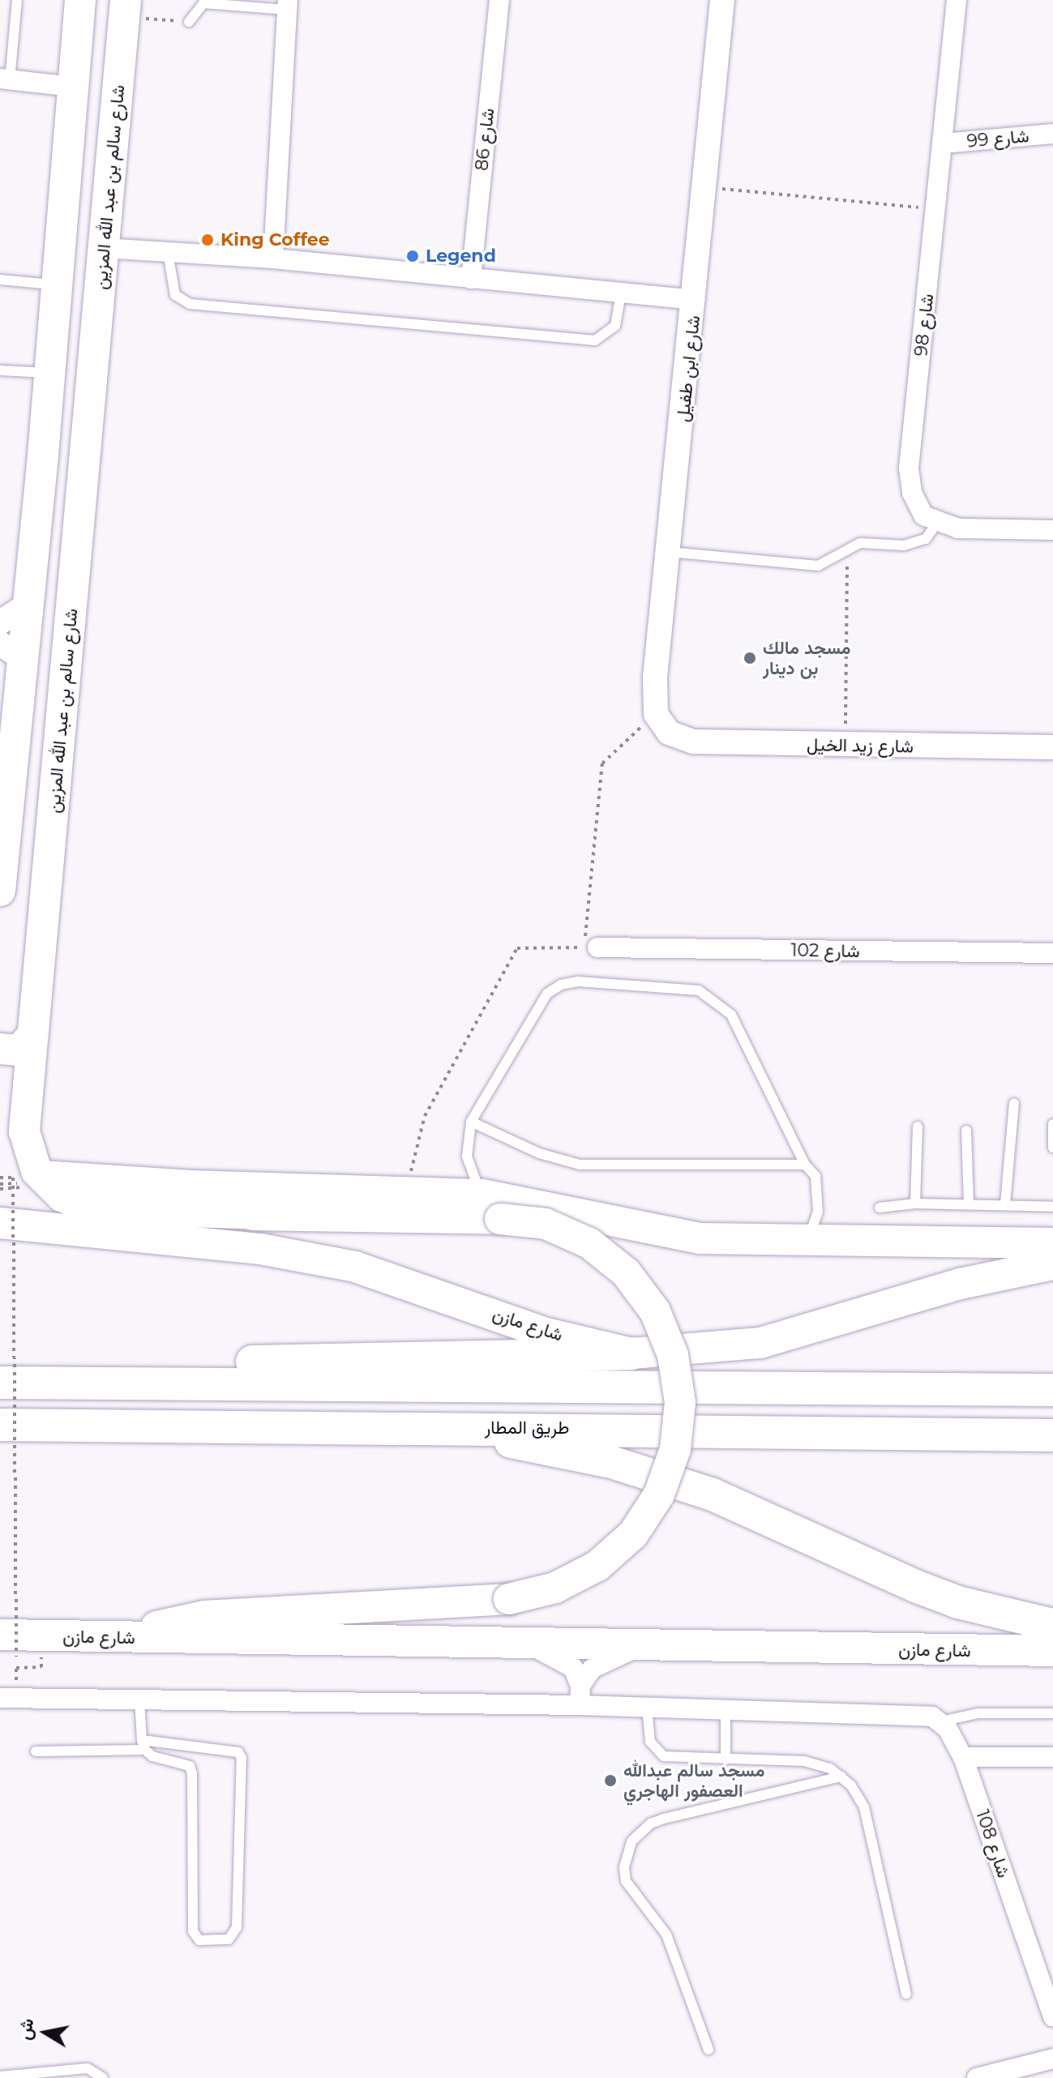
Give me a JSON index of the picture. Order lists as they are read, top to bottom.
{
  "streets": {
    "highway": ["طريق المطار"],
    "main road": ["شارع سالم بن عبد الله المزين", "شارع مازن"],
    "street": [
      "شارع 99",
      "شارع 86",
      "شارع 98",
      "شارع ابن طفيل",
      "شارع زيد الخيل",
      "شارع 102",
      "شارع 108"
    ]
  },
  "crossings": [
    ["شارع 99", "شارع 98"],
    ["شارع ابن طفيل", "شارع زيد الخيل"]
  ],
  "places": [
    "King Coffee",
    "Legend",
    "مسجد مالك بن دينار",
    "مسجد سالم عبدالله العصفور الهاجري"
  ],
  "north": "left"
}
